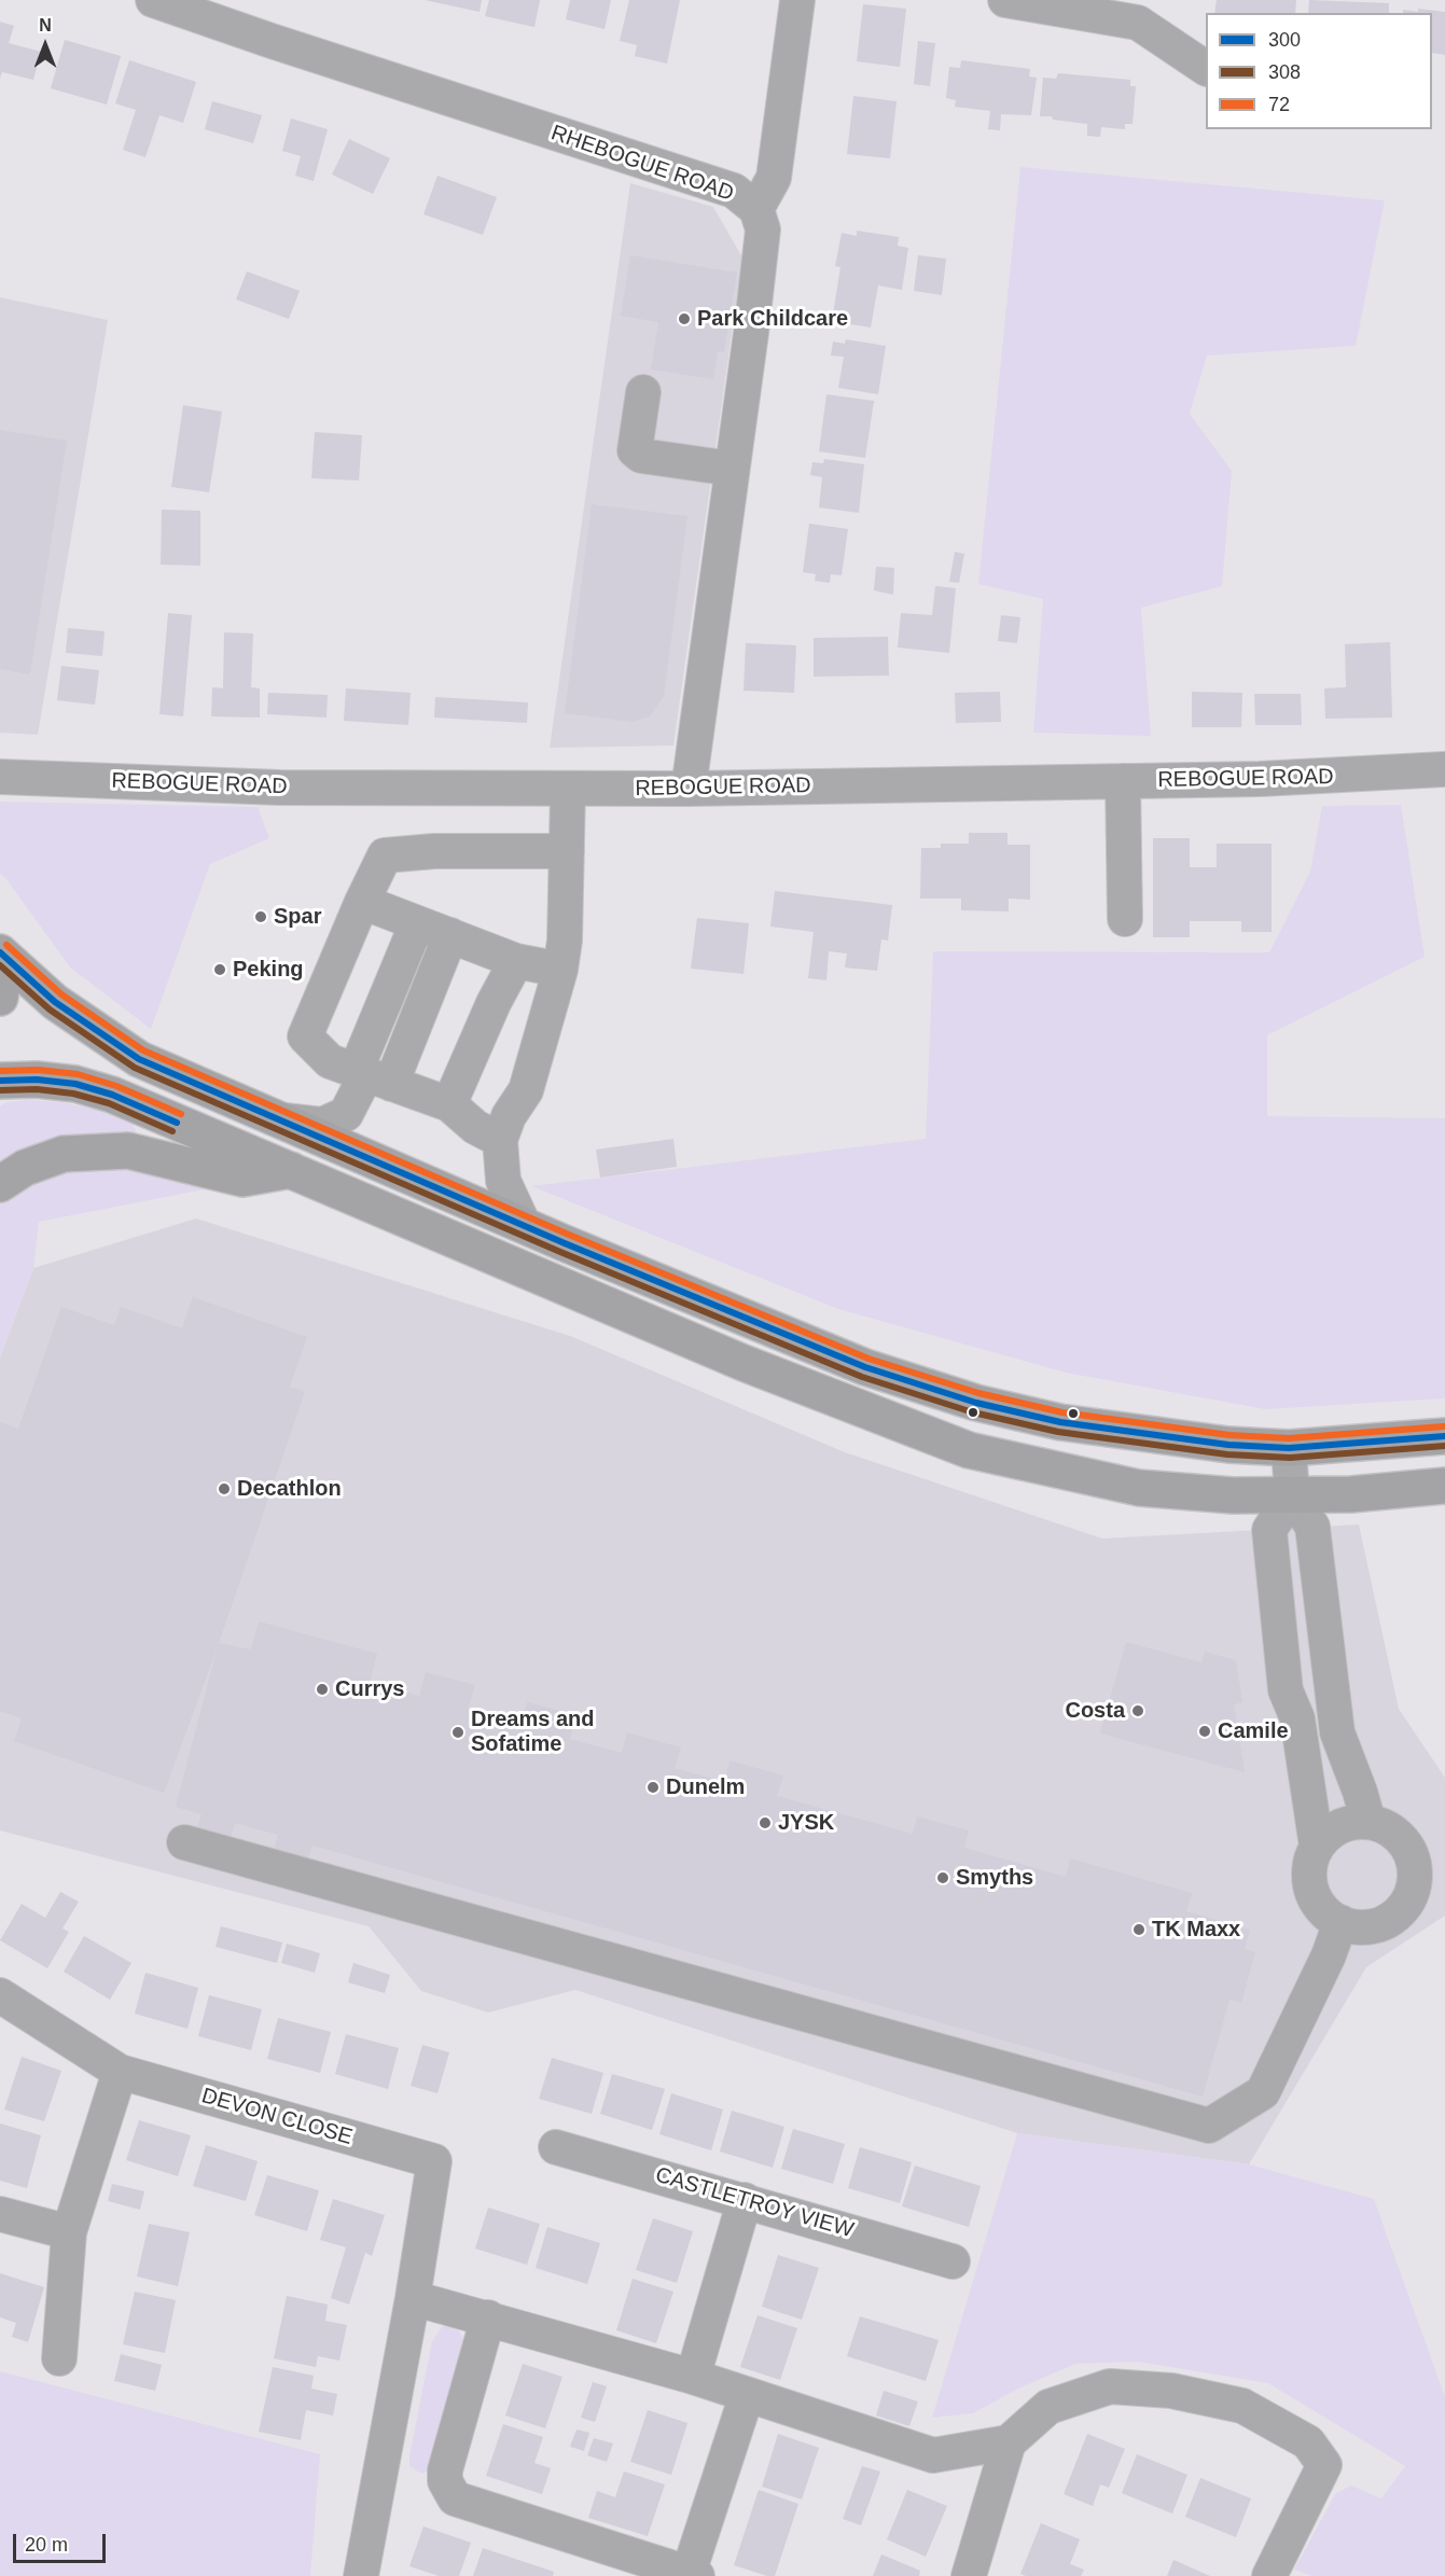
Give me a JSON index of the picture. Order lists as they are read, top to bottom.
{
  "streets": {
    "street": [
      "RHEBOGUE ROAD",
      "REBOGUE ROAD",
      "DEVON CLOSE",
      "CASTLETROY VIEW"
    ]
  },
  "crossings": [
    ["RHEBOGUE ROAD", "REBOGUE ROAD"]
  ],
  "places": [
    "Park Childcare",
    "Spar",
    "Peking",
    "Decathlon",
    "Currys",
    "Costa",
    "Camile",
    "Dreams and Sofatime",
    "Dunelm",
    "JYSK",
    "Smyths",
    "TK Maxx"
  ],
  "lines": ["transit line 72", "transit line 300", "transit line 308"],
  "legend": ["300", "308", "72"],
  "scale_bar": "20 m",
  "north": "top"
}
